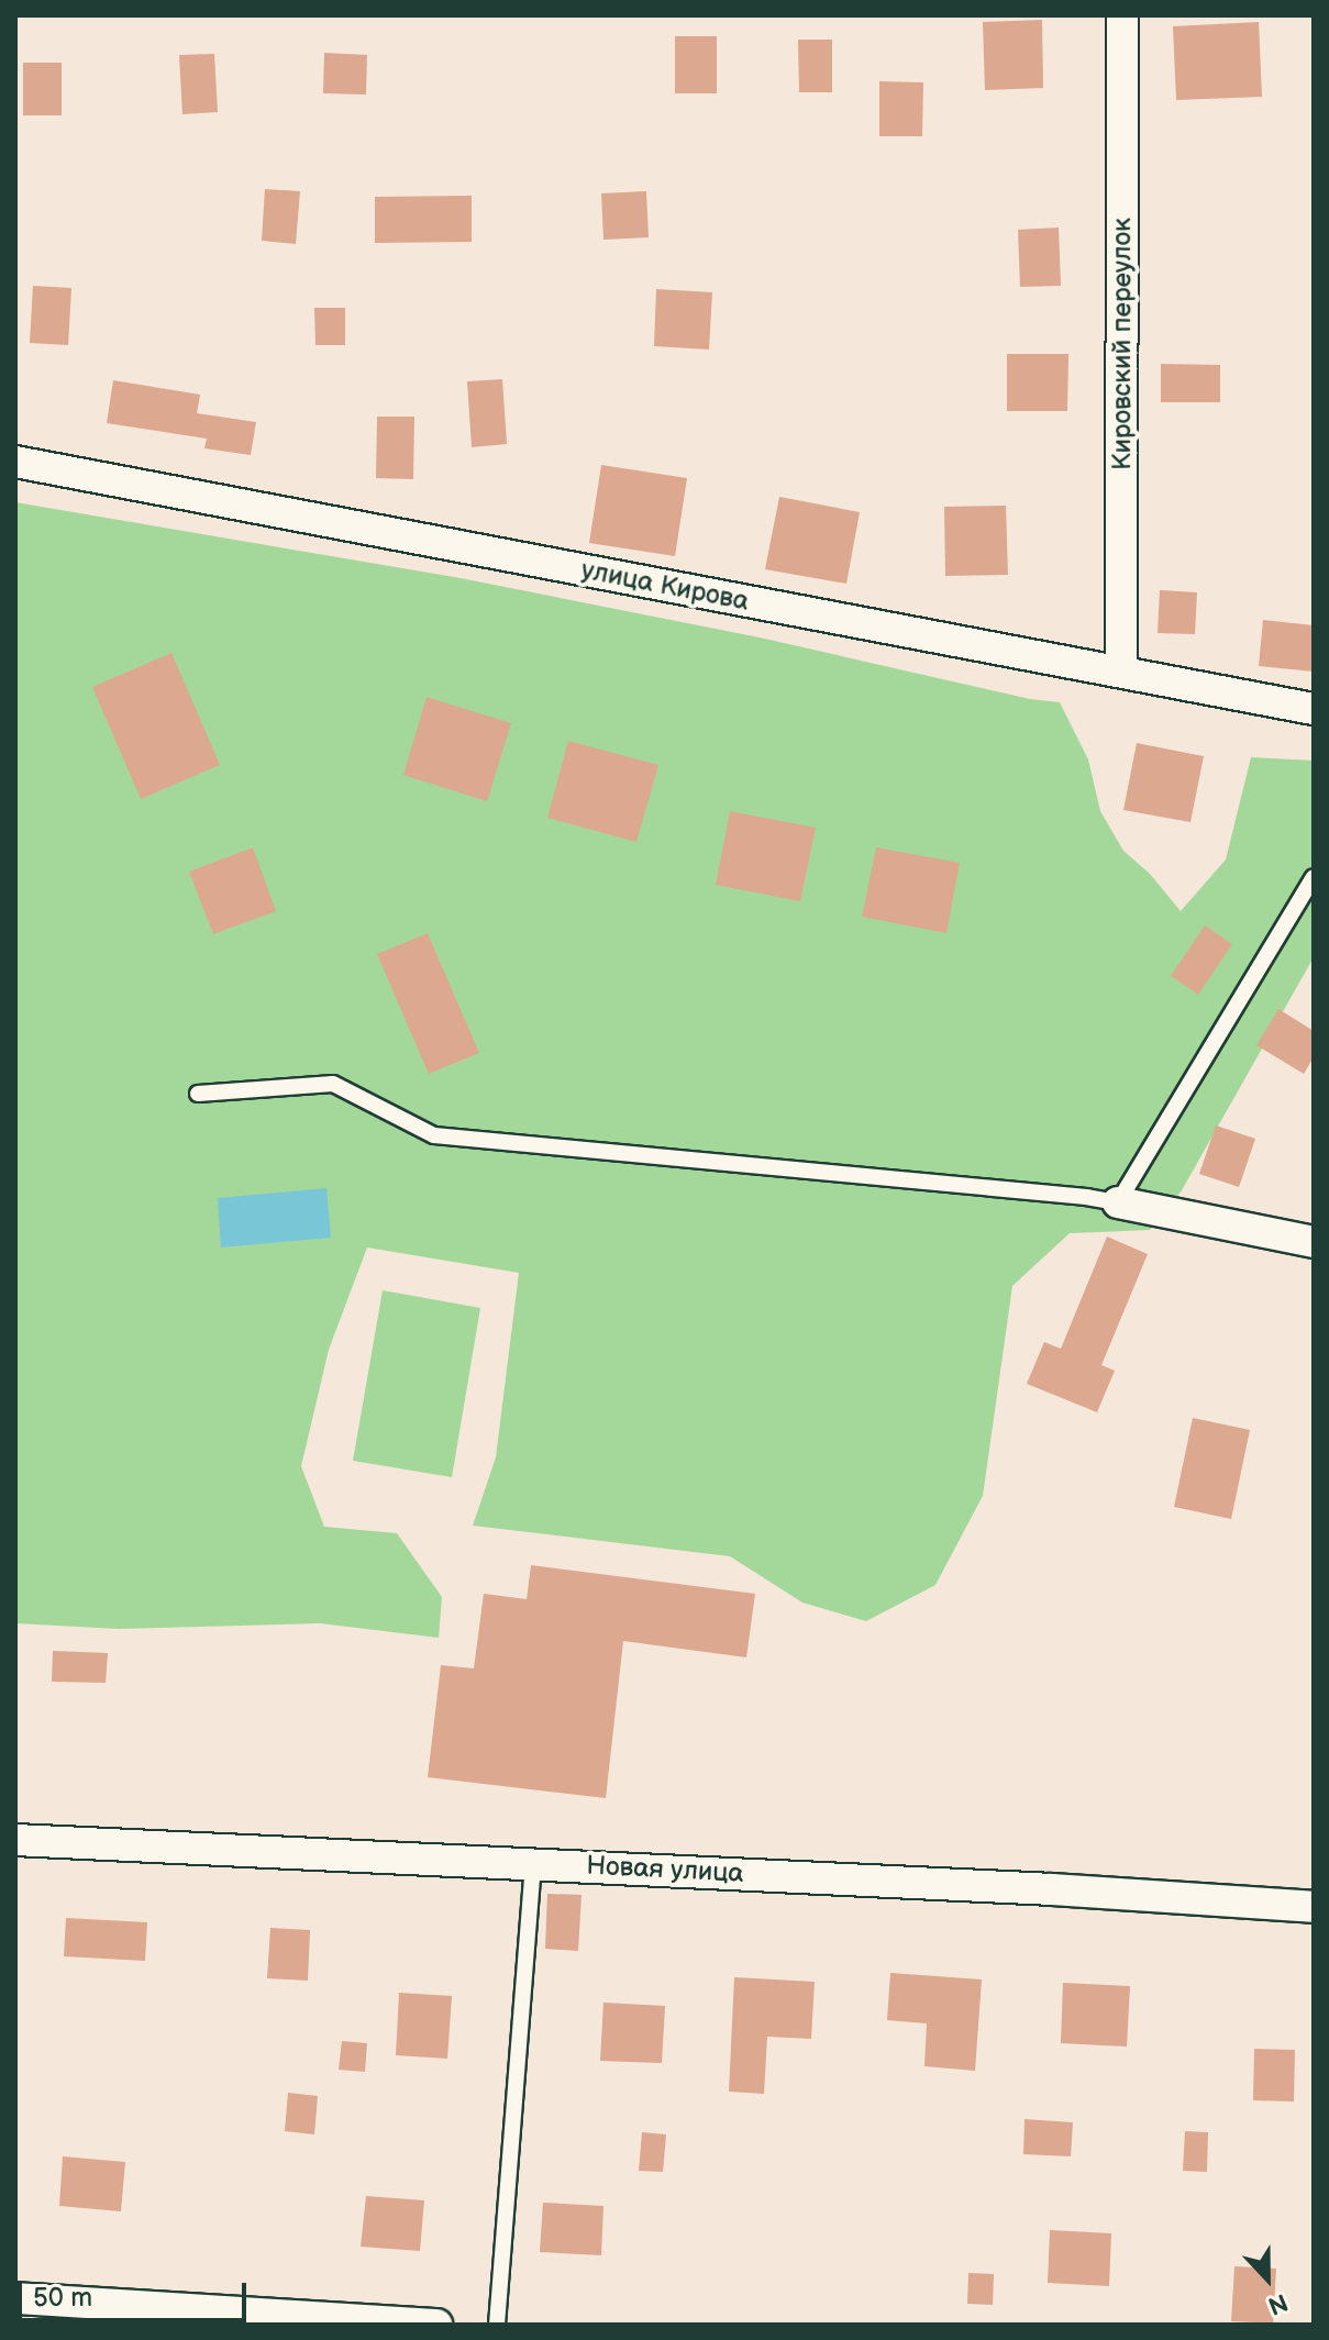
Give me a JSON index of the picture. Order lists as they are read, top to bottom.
{
  "streets": {
    "street": ["Кировский переулок", "улица Кирова", "Новая улица"]
  },
  "crossings": [
    ["Кировский переулок", "улица Кирова"]
  ],
  "scale_bar": "50 m",
  "north": "bottom"
}
